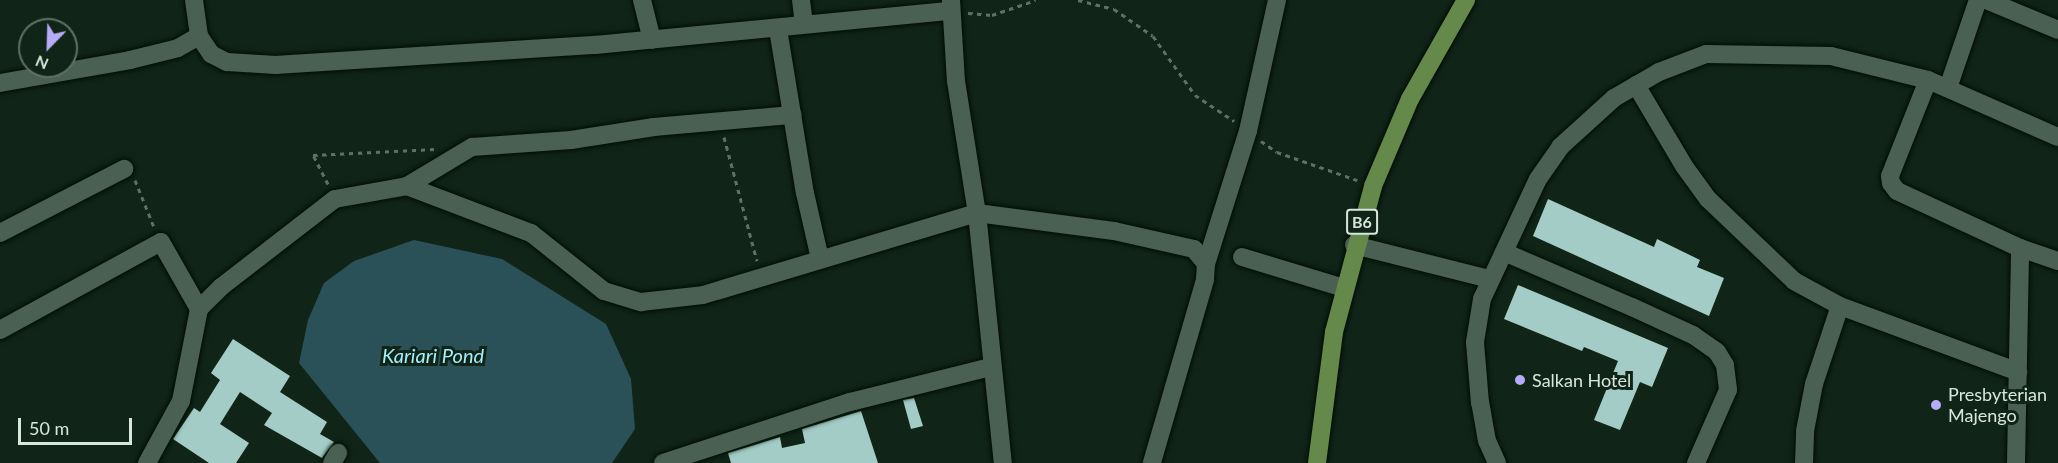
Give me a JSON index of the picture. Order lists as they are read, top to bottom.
{
  "streets": {
    "main road": ["B6"]
  },
  "water": ["Kariari Pond"],
  "places": ["Salkan Hotel", "Presbyterian Majengo"],
  "scale_bar": "50 m",
  "north": "bottom left"
}
